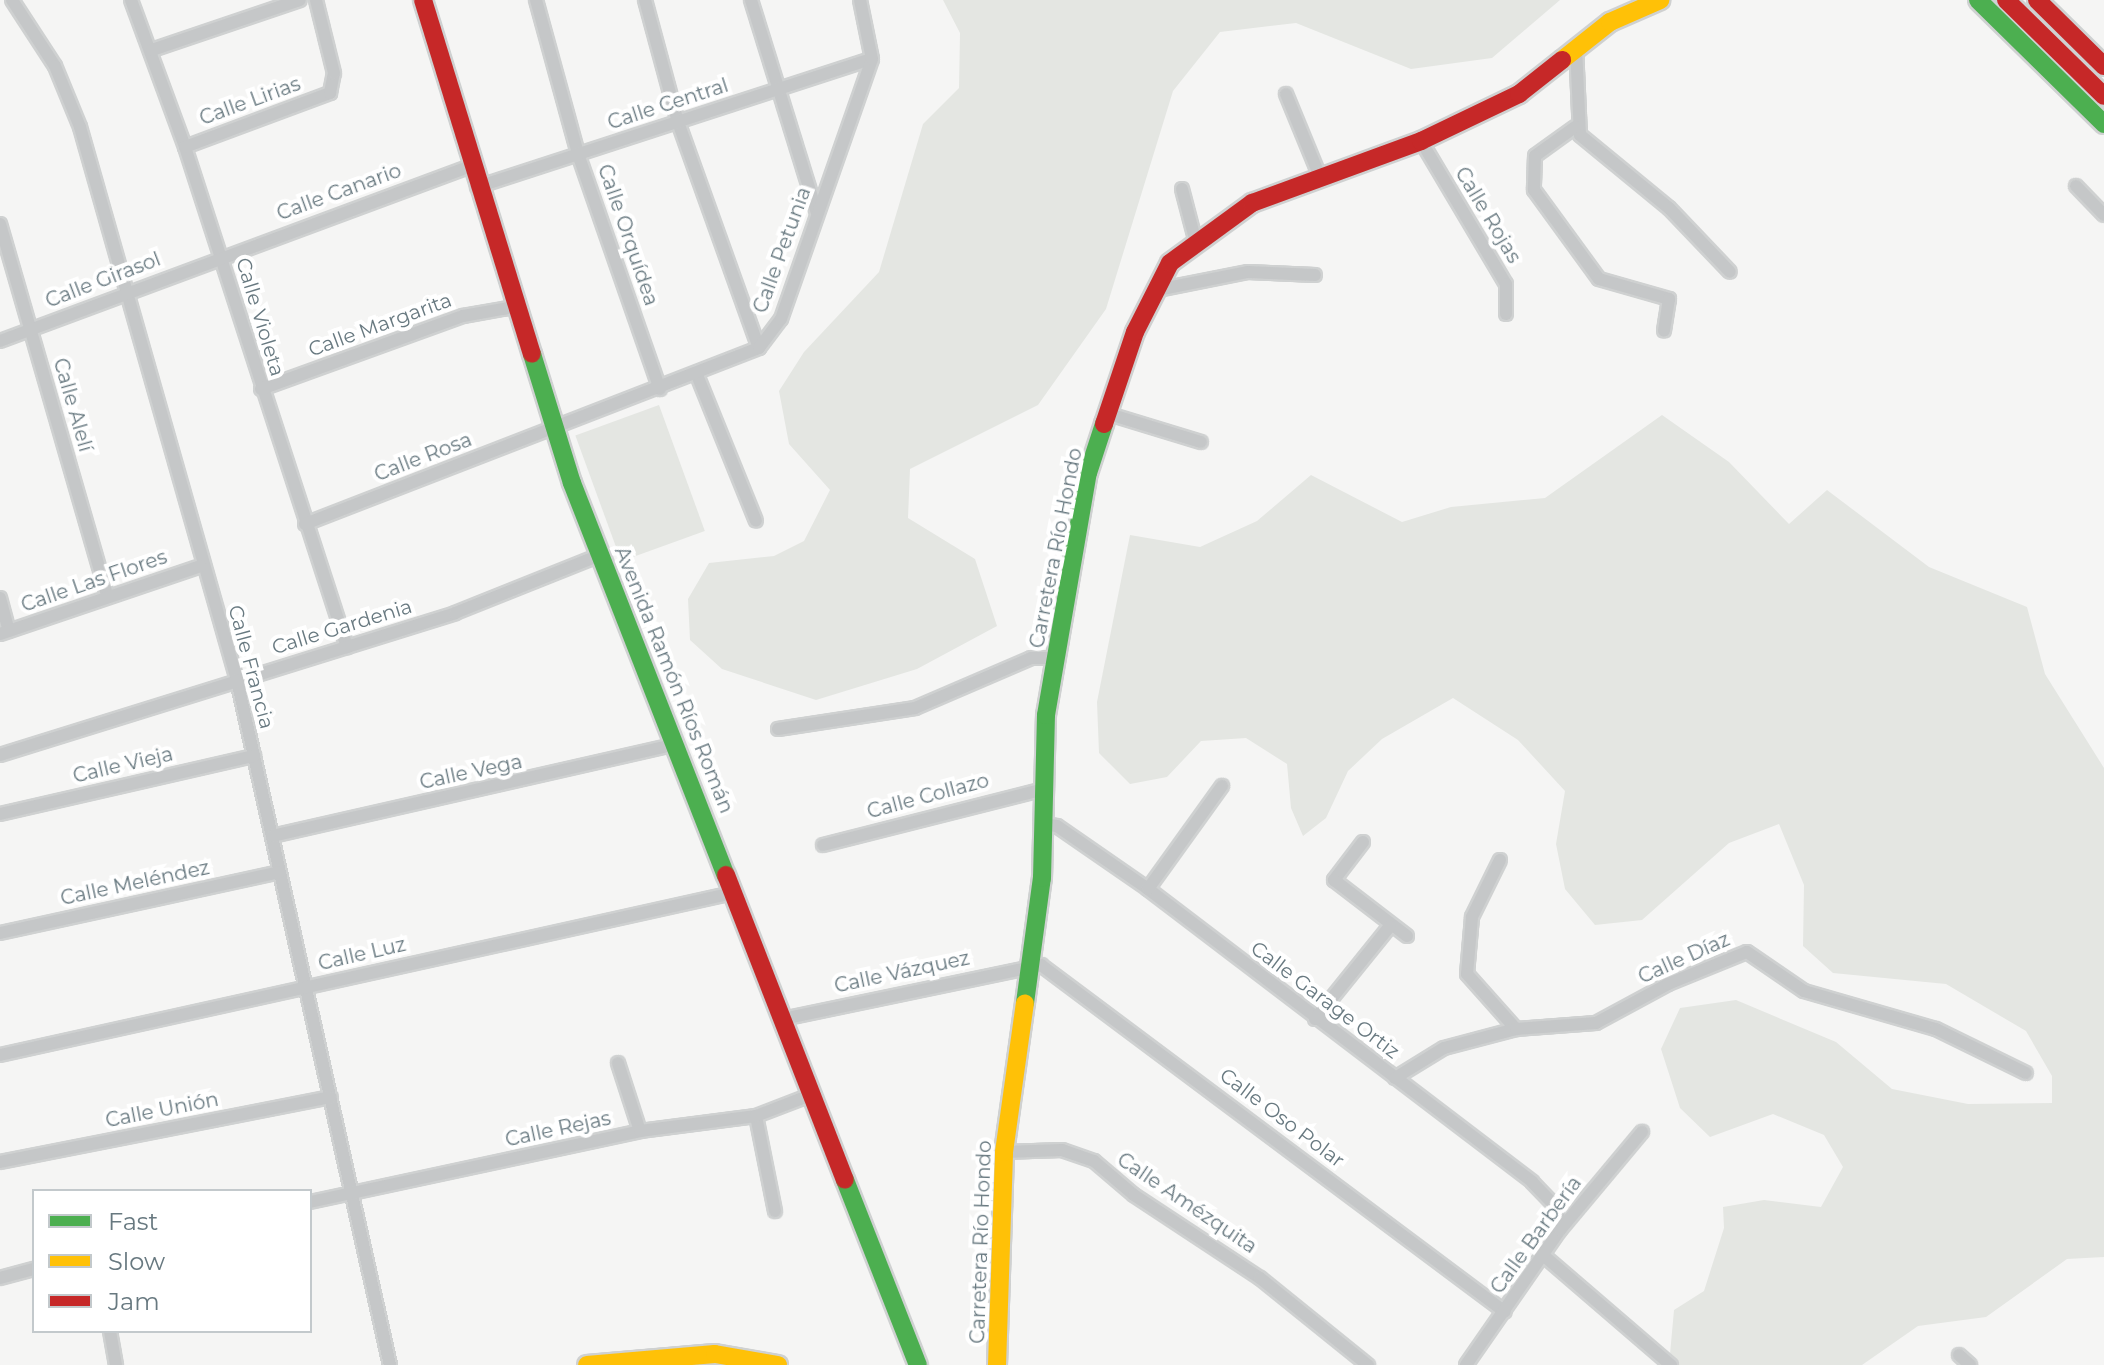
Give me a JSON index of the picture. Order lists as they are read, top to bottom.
{
  "streets": {
    "main road": ["Carretera Río Hondo", "Avenida Ramón Ríos Román"],
    "street": [
      "Calle Lirias",
      "Calle Central",
      "Calle Canario",
      "Calle Rojas",
      "Calle Orquídea",
      "Calle Petunia",
      "Calle Girasol",
      "Calle Violeta",
      "Calle Margarita",
      "Calle Alelí",
      "Calle Rosa",
      "Calle Las Flores",
      "Calle Gardenia",
      "Calle Francia",
      "Calle Vieja",
      "Calle Vega",
      "Calle Collazo",
      "Calle Meléndez",
      "Calle Luz",
      "Calle Díaz",
      "Calle Vázquez",
      "Calle Garage Ortiz",
      "Calle Unión",
      "Calle Oso Polar",
      "Calle Rejas",
      "Calle Amézquita",
      "Calle Barbería"
    ]
  },
  "crossings": [
    ["Calle Lirias", "Calle Violeta"],
    ["Calle Central", "Calle Orquídea"],
    ["Calle Central", "Calle Petunia"],
    ["Calle Central", "Avenida Ramón Ríos Román"],
    ["Calle Canario", "Calle Girasol"],
    ["Calle Canario", "Calle Violeta"],
    ["Calle Canario", "Avenida Ramón Ríos Román"],
    ["Calle Rojas", "Carretera Río Hondo"],
    ["Calle Girasol", "Calle Violeta"],
    ["Calle Girasol", "Calle Alelí"],
    ["Calle Girasol", "Calle Francia"],
    ["Calle Violeta", "Calle Margarita"],
    ["Calle Violeta", "Calle Rosa"],
    ["Calle Violeta", "Calle Gardenia"],
    ["Calle Margarita", "Avenida Ramón Ríos Román"],
    ["Calle Alelí", "Calle Las Flores"],
    ["Calle Rosa", "Avenida Ramón Ríos Román"],
    ["Carretera Río Hondo", "Calle Collazo"],
    ["Carretera Río Hondo", "Calle Vázquez"],
    ["Carretera Río Hondo", "Calle Garage Ortiz"],
    ["Carretera Río Hondo", "Calle Oso Polar"],
    ["Carretera Río Hondo", "Calle Amézquita"],
    ["Calle Las Flores", "Calle Francia"],
    ["Calle Gardenia", "Calle Francia"],
    ["Calle Gardenia", "Avenida Ramón Ríos Román"],
    ["Calle Francia", "Calle Vieja"],
    ["Calle Francia", "Calle Vega"],
    ["Calle Francia", "Calle Meléndez"],
    ["Calle Francia", "Calle Luz"],
    ["Calle Francia", "Calle Unión"],
    ["Calle Francia", "Calle Rejas"],
    ["Avenida Ramón Ríos Román", "Calle Vega"],
    ["Avenida Ramón Ríos Román", "Calle Luz"],
    ["Avenida Ramón Ríos Román", "Calle Vázquez"],
    ["Avenida Ramón Ríos Román", "Calle Rejas"],
    ["Calle Díaz", "Calle Garage Ortiz"],
    ["Calle Vázquez", "Calle Oso Polar"],
    ["Calle Garage Ortiz", "Calle Barbería"],
    ["Calle Oso Polar", "Calle Barbería"]
  ],
  "legend": ["Fast", "Slow", "Jam"]
}
